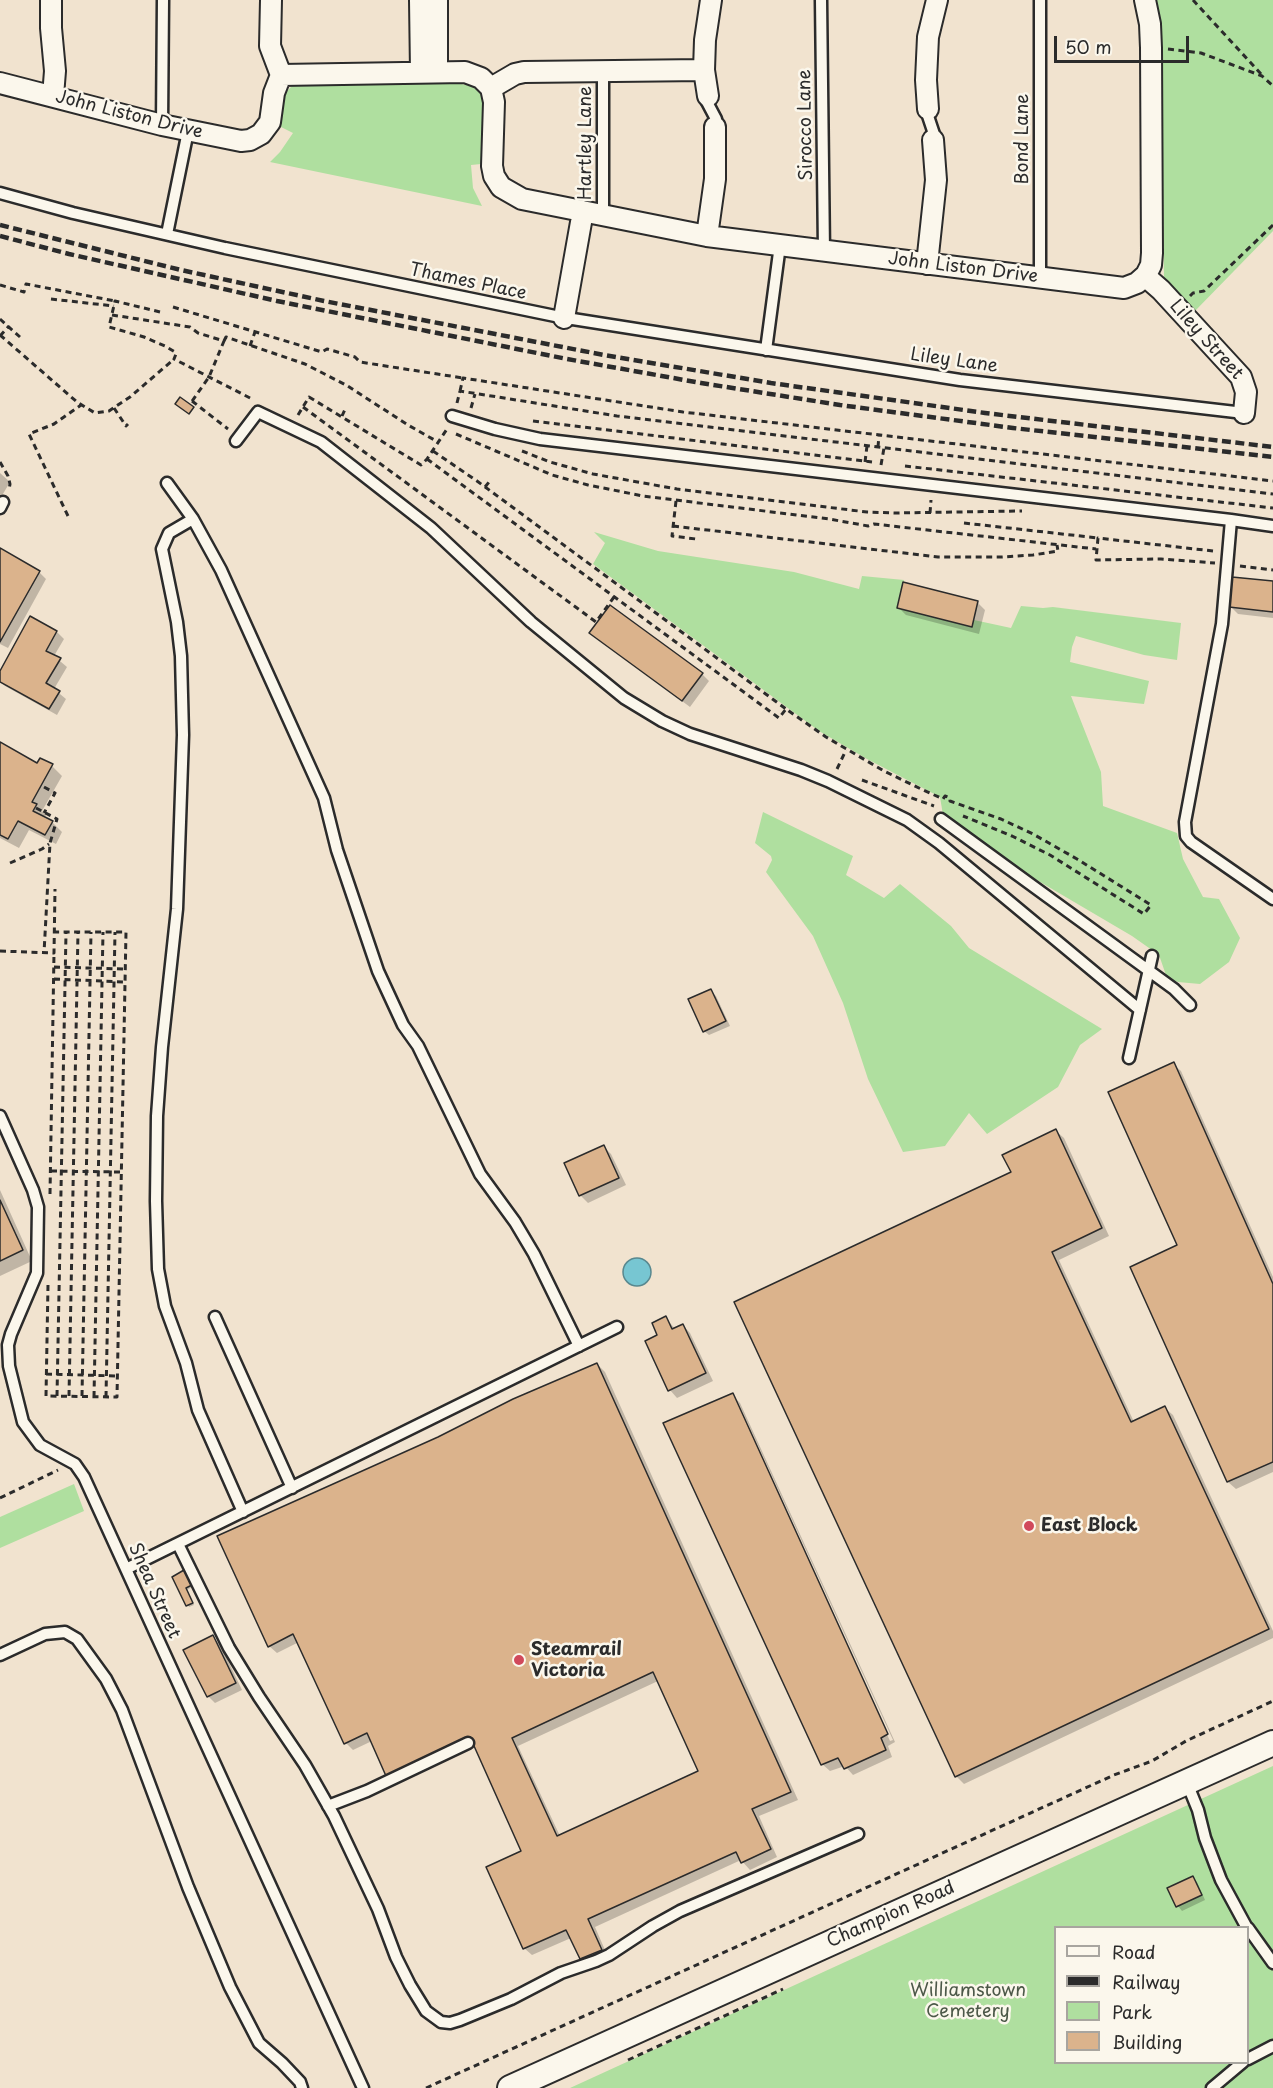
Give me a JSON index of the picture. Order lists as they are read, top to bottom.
{
  "streets": {
    "street": ["John Liston Drive", "Liley Street", "Champion Road"],
    "lane": [
      "Sirocco Lane",
      "Bond Lane",
      "Hartley Lane",
      "Thames Place",
      "Liley Lane",
      "Shea Street"
    ]
  },
  "crossings": [
    ["John Liston Drive", "Sirocco Lane"],
    ["John Liston Drive", "Bond Lane"],
    ["John Liston Drive", "Hartley Lane"],
    ["John Liston Drive", "Liley Street"],
    ["Thames Place", "Liley Lane"],
    ["Liley Street", "Liley Lane"]
  ],
  "parks": ["Williamstown Cemetery"],
  "places": ["East Block", "Steamrail Victoria"],
  "legend": [
    "Road",
    "Railway",
    "Park",
    "Building"
  ],
  "scale_bar": "50 m"
}
